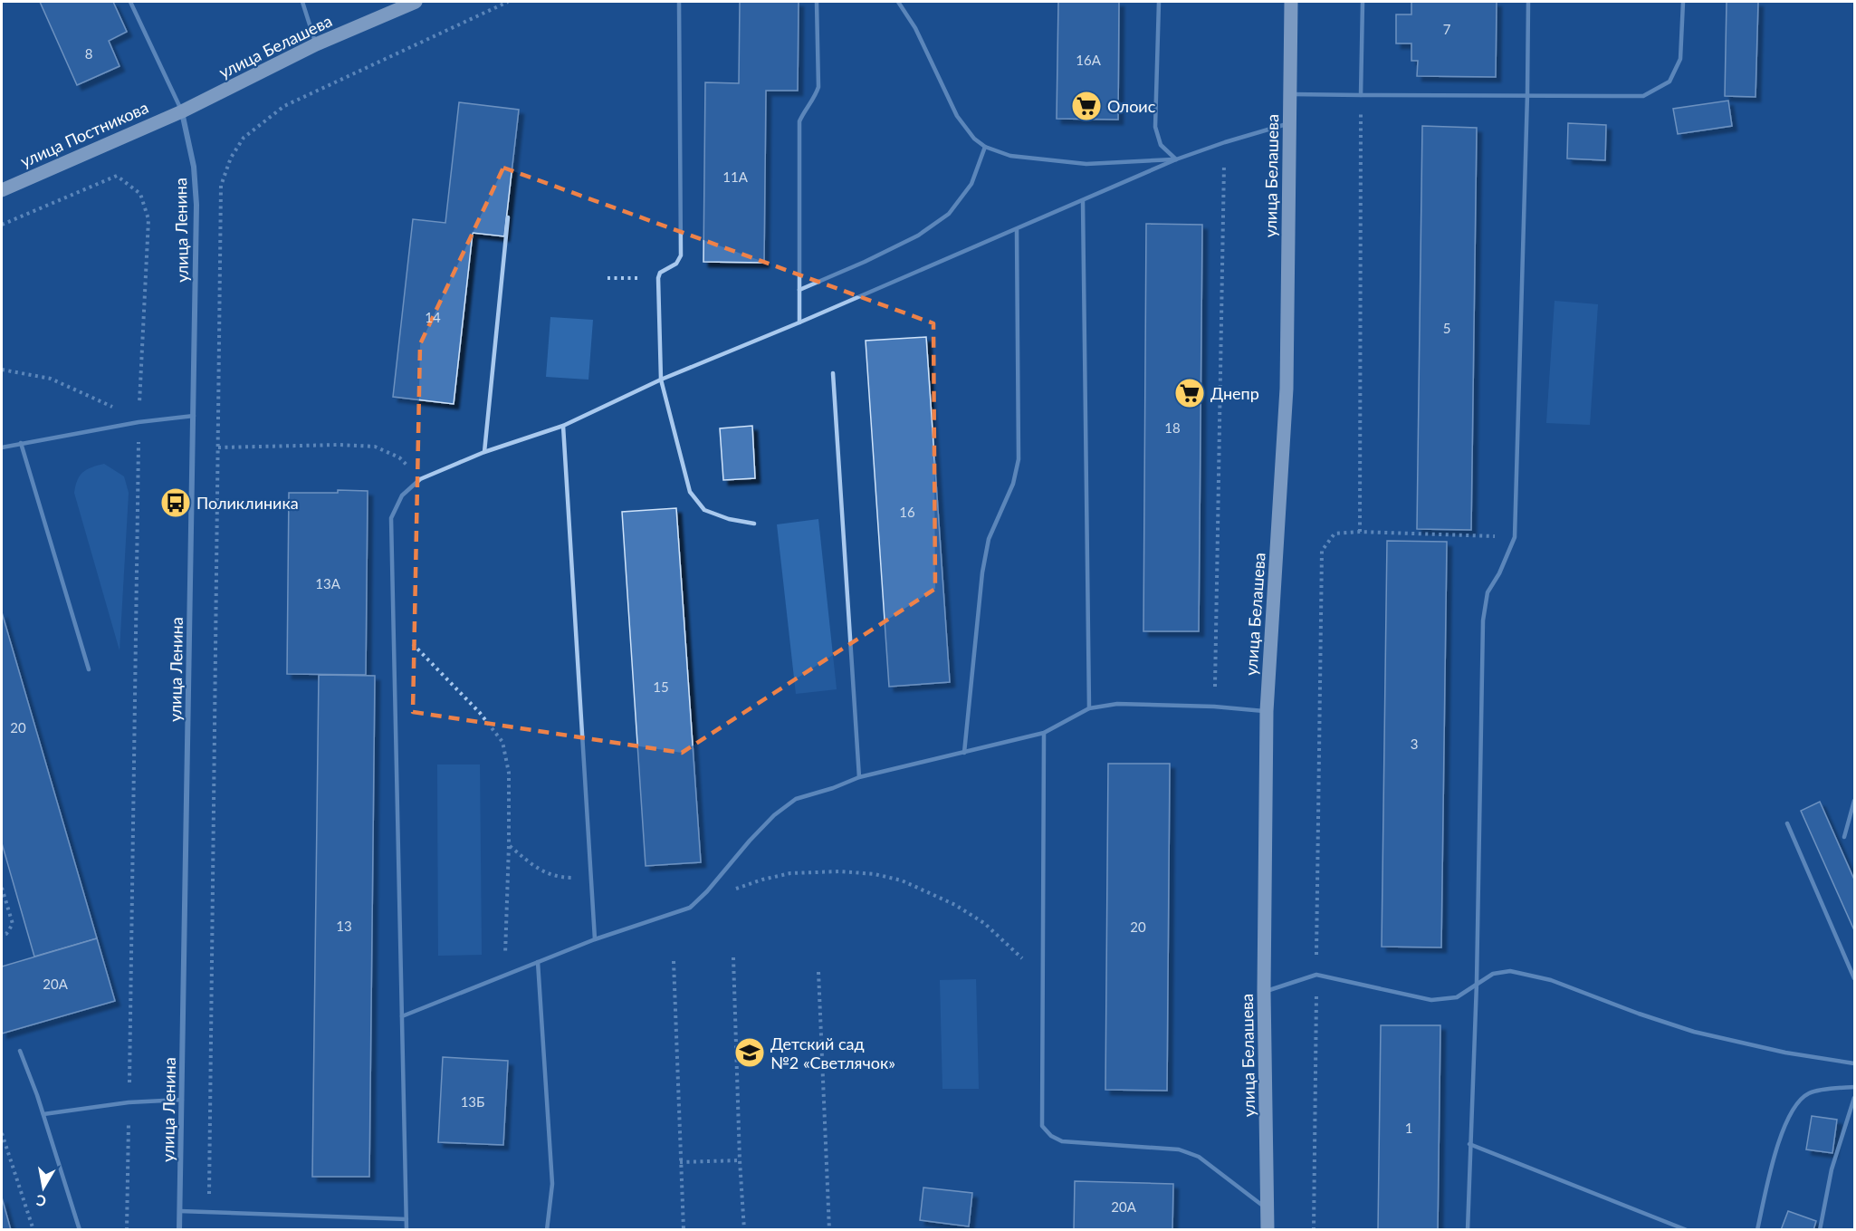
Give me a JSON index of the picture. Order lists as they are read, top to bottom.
{
  "streets": {
    "main road": ["улица Белашева", "улица Постникова"],
    "street": ["улица Ленина"]
  },
  "crossings": [
    ["улица Белашева", "улица Постникова"],
    ["улица Белашева", "улица Ленина"],
    ["улица Постникова", "улица Ленина"]
  ],
  "places": {
    "supermarket": ["Олоис", "Днепр"],
    "bus stop": ["Поликлиника"],
    "school or university": ["Детский сад №2 «Светлячок»"]
  },
  "house_numbers": [
    "7",
    "8",
    "16А",
    "11А",
    "14",
    "5",
    "18",
    "16",
    "13А",
    "15",
    "20",
    "3",
    "13",
    "20",
    "20А",
    "13Б",
    "1",
    "20А"
  ],
  "north": "bottom"
}
